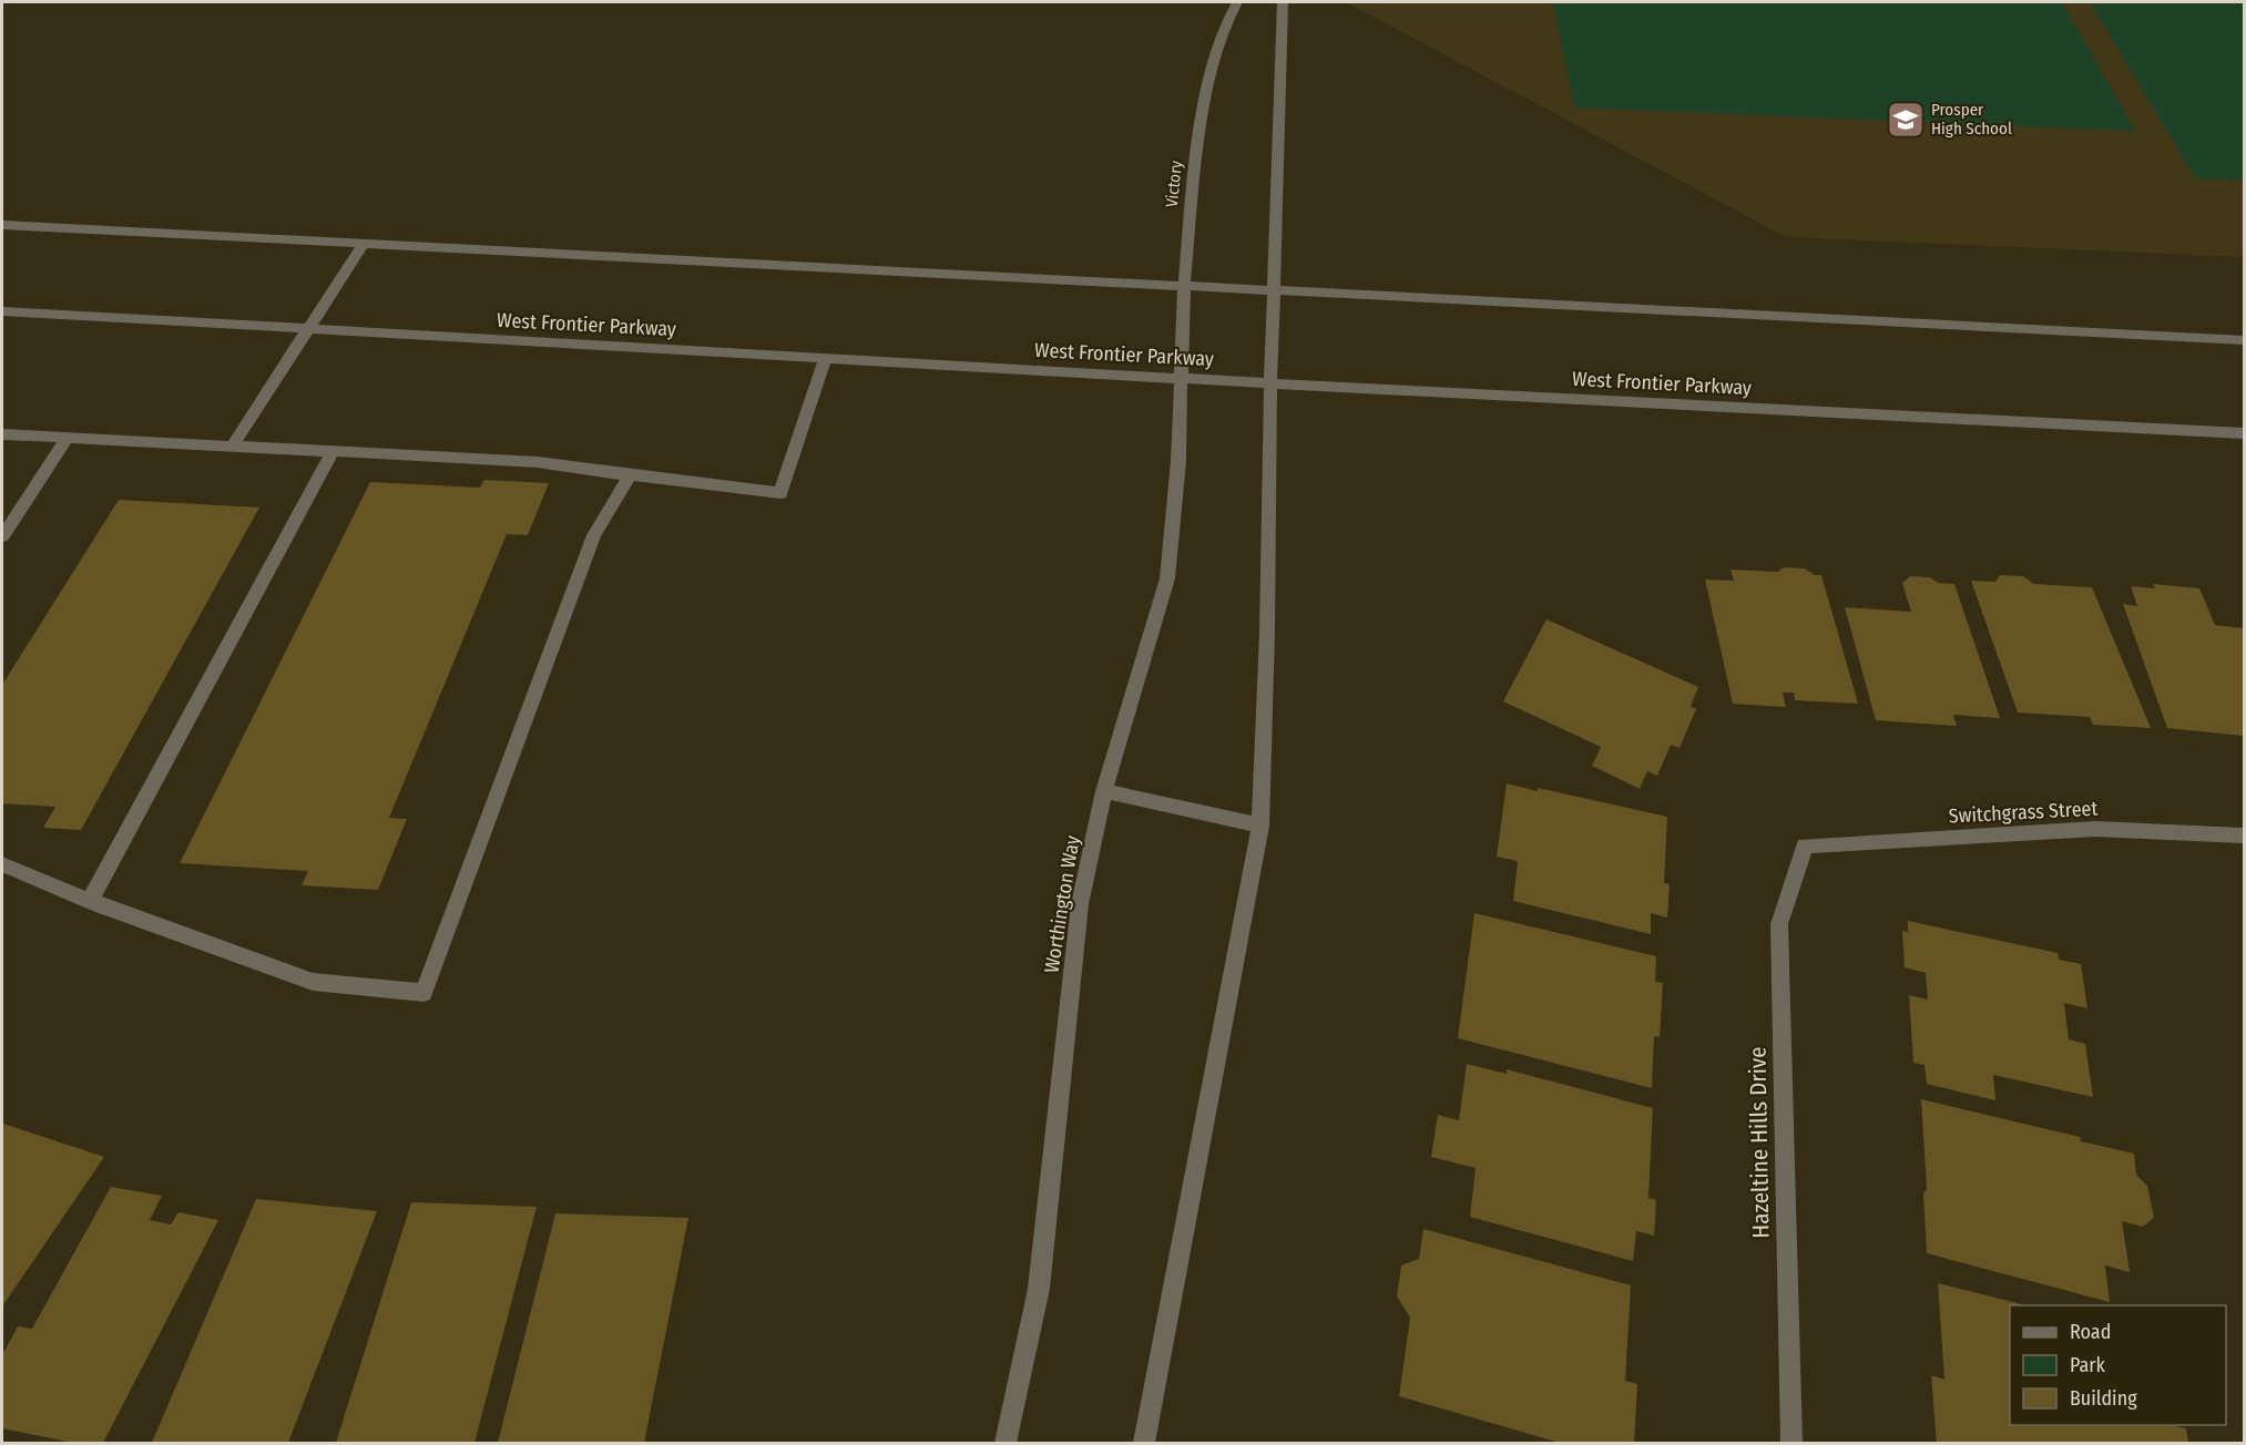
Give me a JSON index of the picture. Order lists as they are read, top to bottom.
{
  "streets": {
    "street": [
      "Victory",
      "West Frontier Parkway",
      "Switchgrass Street",
      "Worthington Way",
      "Hazeltine Hills Drive"
    ]
  },
  "crossings": [
    ["Victory", "West Frontier Parkway"],
    ["Victory", "Worthington Way"],
    ["West Frontier Parkway", "Worthington Way"],
    ["Switchgrass Street", "Hazeltine Hills Drive"]
  ],
  "places": {
    "school or university": ["Prosper High School"]
  },
  "legend": ["Road", "Park", "Building"]
}
